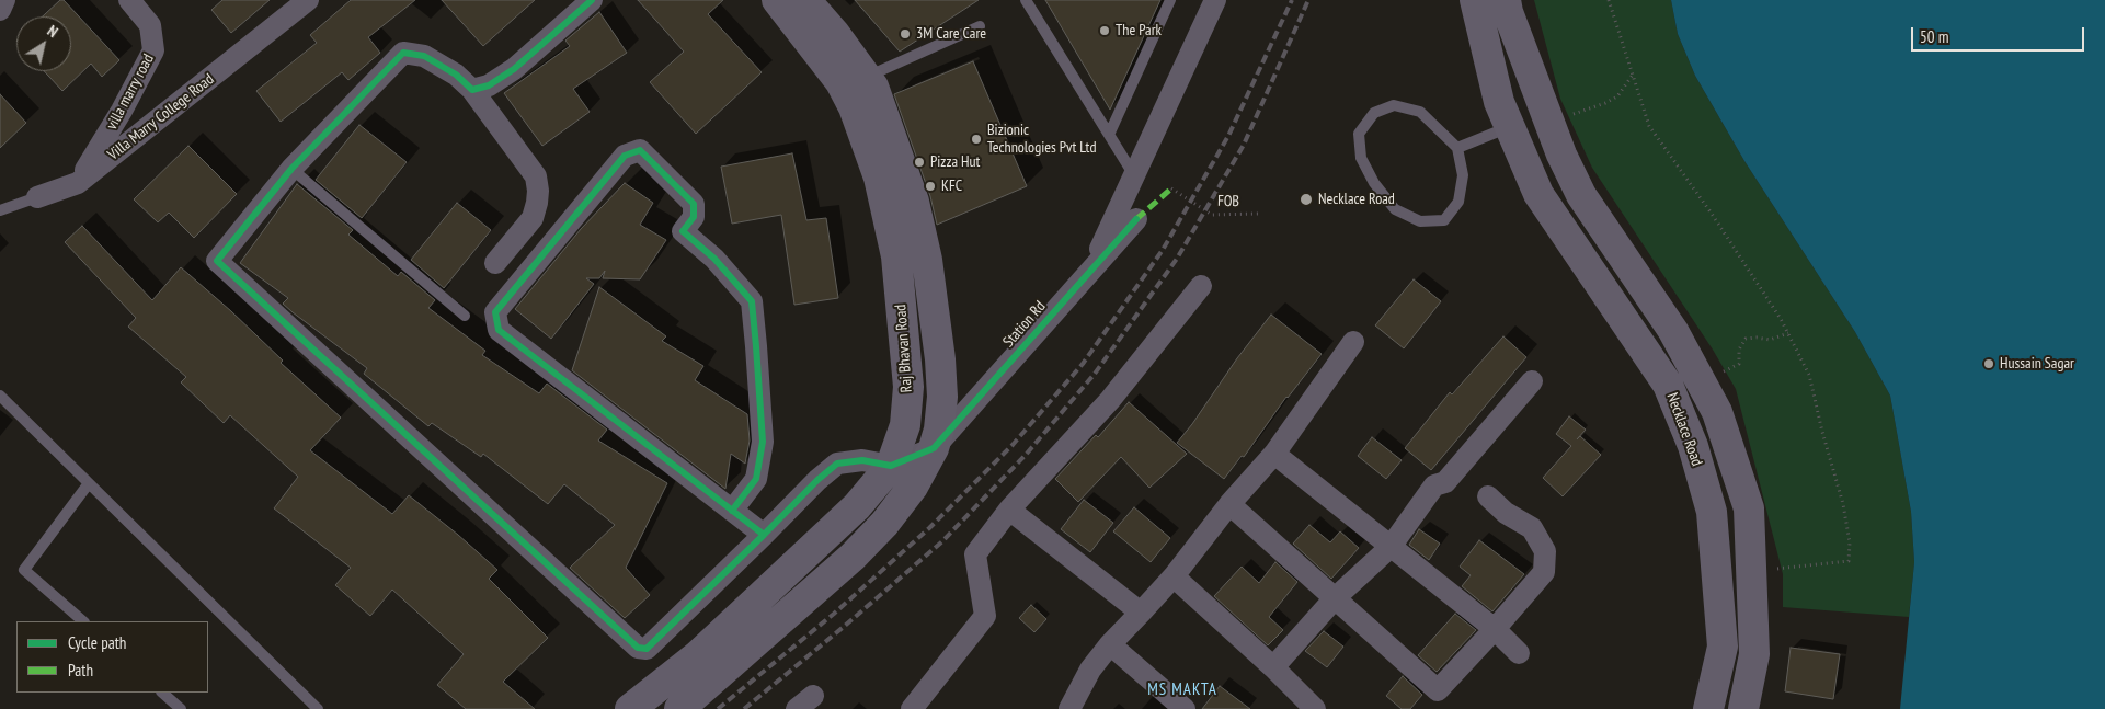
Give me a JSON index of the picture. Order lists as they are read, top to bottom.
{
  "streets": {
    "main road": ["Raj Bhavan Road", "Necklace Road"],
    "street": ["villa marry road", "Villa Marry College Road", "Station Rd"],
    "path": ["FOB"]
  },
  "crossings": [
    ["villa marry road", "Villa Marry College Road"],
    ["Station Rd", "Raj Bhavan Road"]
  ],
  "districts": ["MS MAKTA"],
  "places": [
    "The Park",
    "3M Care Care",
    "Bizionic Technologies Pvt Ltd",
    "Pizza Hut",
    "KFC",
    "Necklace Road",
    "Hussain Sagar"
  ],
  "legend": ["Cycle path", "Path"],
  "scale_bar": "50 m",
  "north": "top right"
}
